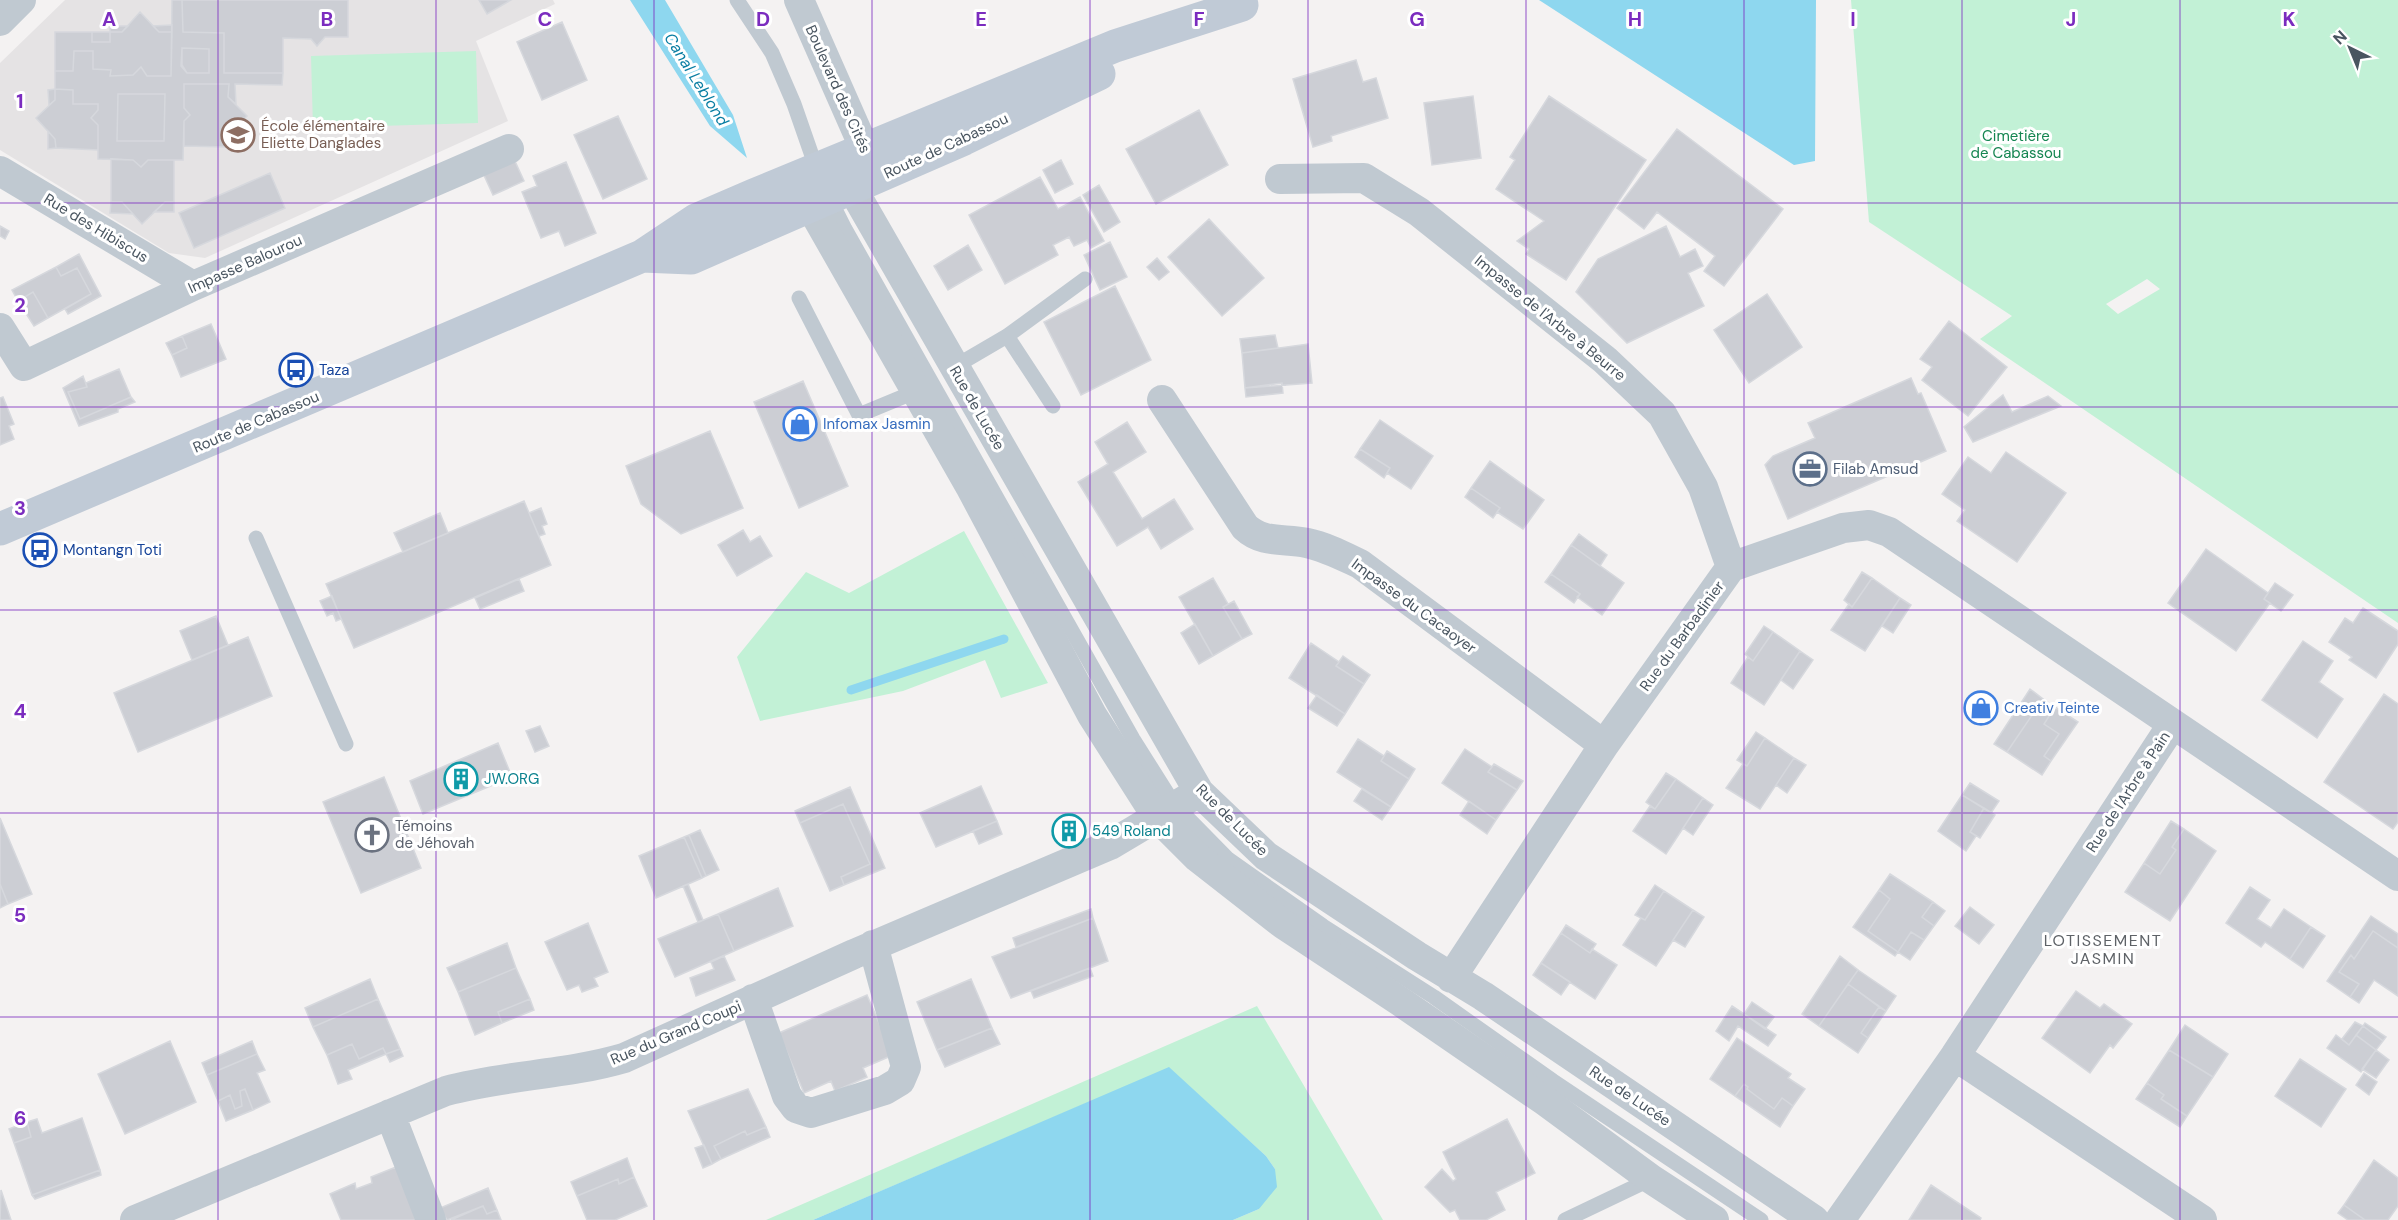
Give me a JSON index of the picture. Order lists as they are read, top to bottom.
{
  "streets": {
    "main road": ["Route de Cabassou"],
    "street": [
      "Boulevard des Cités",
      "Rue des Hibiscus",
      "Impasse Balourou",
      "Impasse de l'Arbre à Beurre",
      "Rue de Lucée",
      "Impasse du Cacaoyer",
      "Rue du Barbadinier",
      "Rue de l'Arbre à Pain",
      "Rue du Grand Coupi"
    ]
  },
  "crossings": [
    ["Boulevard des Cités", "Route de Cabassou"],
    ["Boulevard des Cités", "Rue de Lucée"],
    ["Route de Cabassou", "Rue de Lucée"],
    ["Rue des Hibiscus", "Impasse Balourou"],
    ["Impasse de l'Arbre à Beurre", "Rue du Barbadinier"],
    ["Rue de Lucée", "Rue du Barbadinier"],
    ["Rue de Lucée", "Rue du Grand Coupi"],
    ["Impasse du Cacaoyer", "Rue du Barbadinier"],
    ["Rue du Barbadinier", "Rue de l'Arbre à Pain"]
  ],
  "districts": ["LOTISSEMENT JASMIN"],
  "water": ["Canal Leblond"],
  "parks": ["Cimetière de Cabassou"],
  "places": {
    "school or university": ["École élémentaire Eliette Danglades"],
    "bus stop": ["Taza", "Montangn Toti"],
    "shop": ["Infomax Jasmin", "Creativ Teinte"],
    "office": ["Filab Amsud"],
    "building": ["JW.ORG", "549 Roland"],
    "church": ["Témoins de Jéhovah"]
  },
  "north": "top left",
  "grid": {
    "columns": [
      "A",
      "B",
      "C",
      "D",
      "E",
      "F",
      "G",
      "H",
      "I",
      "J",
      "K"
    ],
    "rows": [
      "1",
      "2",
      "3",
      "4",
      "5",
      "6"
    ]
  }
}
